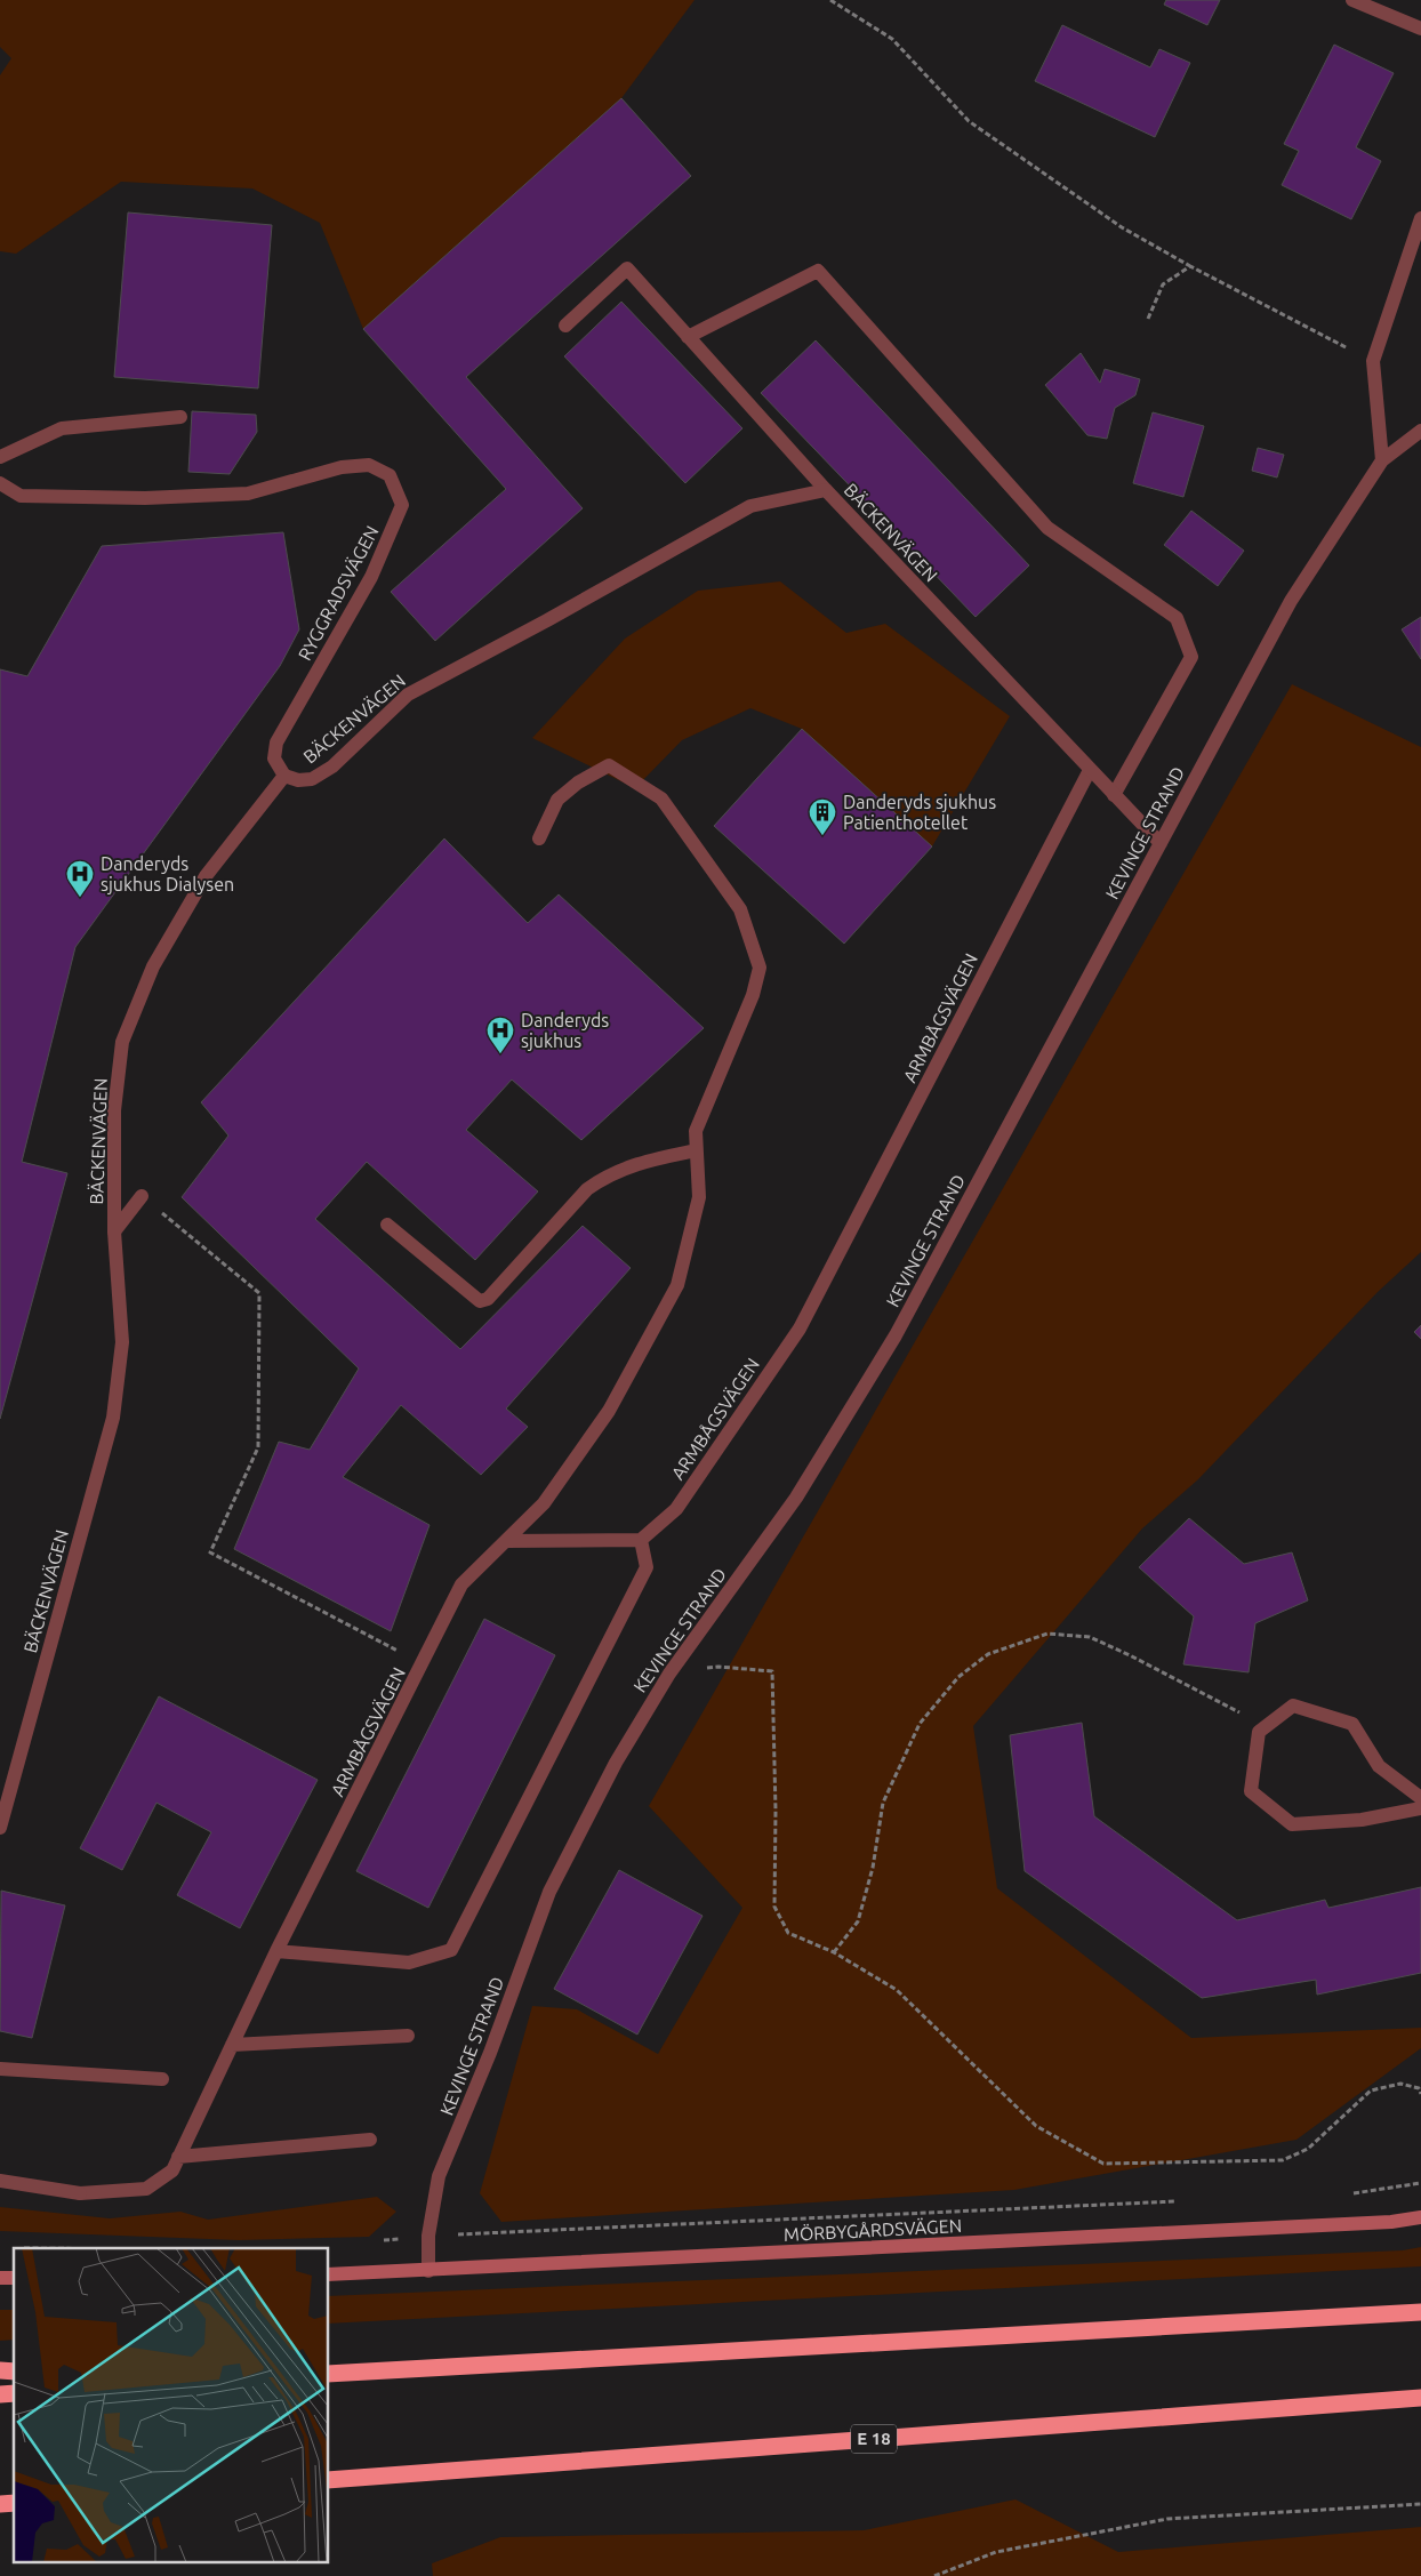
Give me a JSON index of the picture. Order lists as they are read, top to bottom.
{
  "streets": {
    "highway": ["E 18"],
    "street": [
      "BÄCKENVÄGEN",
      "RYGGRADSVÄGEN",
      "KEVINGE STRAND",
      "ARMBÅGSVÄGEN",
      "MÖRBYGÅRDSVÄGEN"
    ]
  },
  "crossings": [
    ["BÄCKENVÄGEN", "RYGGRADSVÄGEN"],
    ["BÄCKENVÄGEN", "KEVINGE STRAND"],
    ["BÄCKENVÄGEN", "ARMBÅGSVÄGEN"],
    ["KEVINGE STRAND", "MÖRBYGÅRDSVÄGEN"]
  ],
  "places": {
    "building": ["Danderyds sjukhus Patienthotellet"],
    "hospital": ["Danderyds sjukhus Dialysen", "Danderyds sjukhus"]
  }
}
